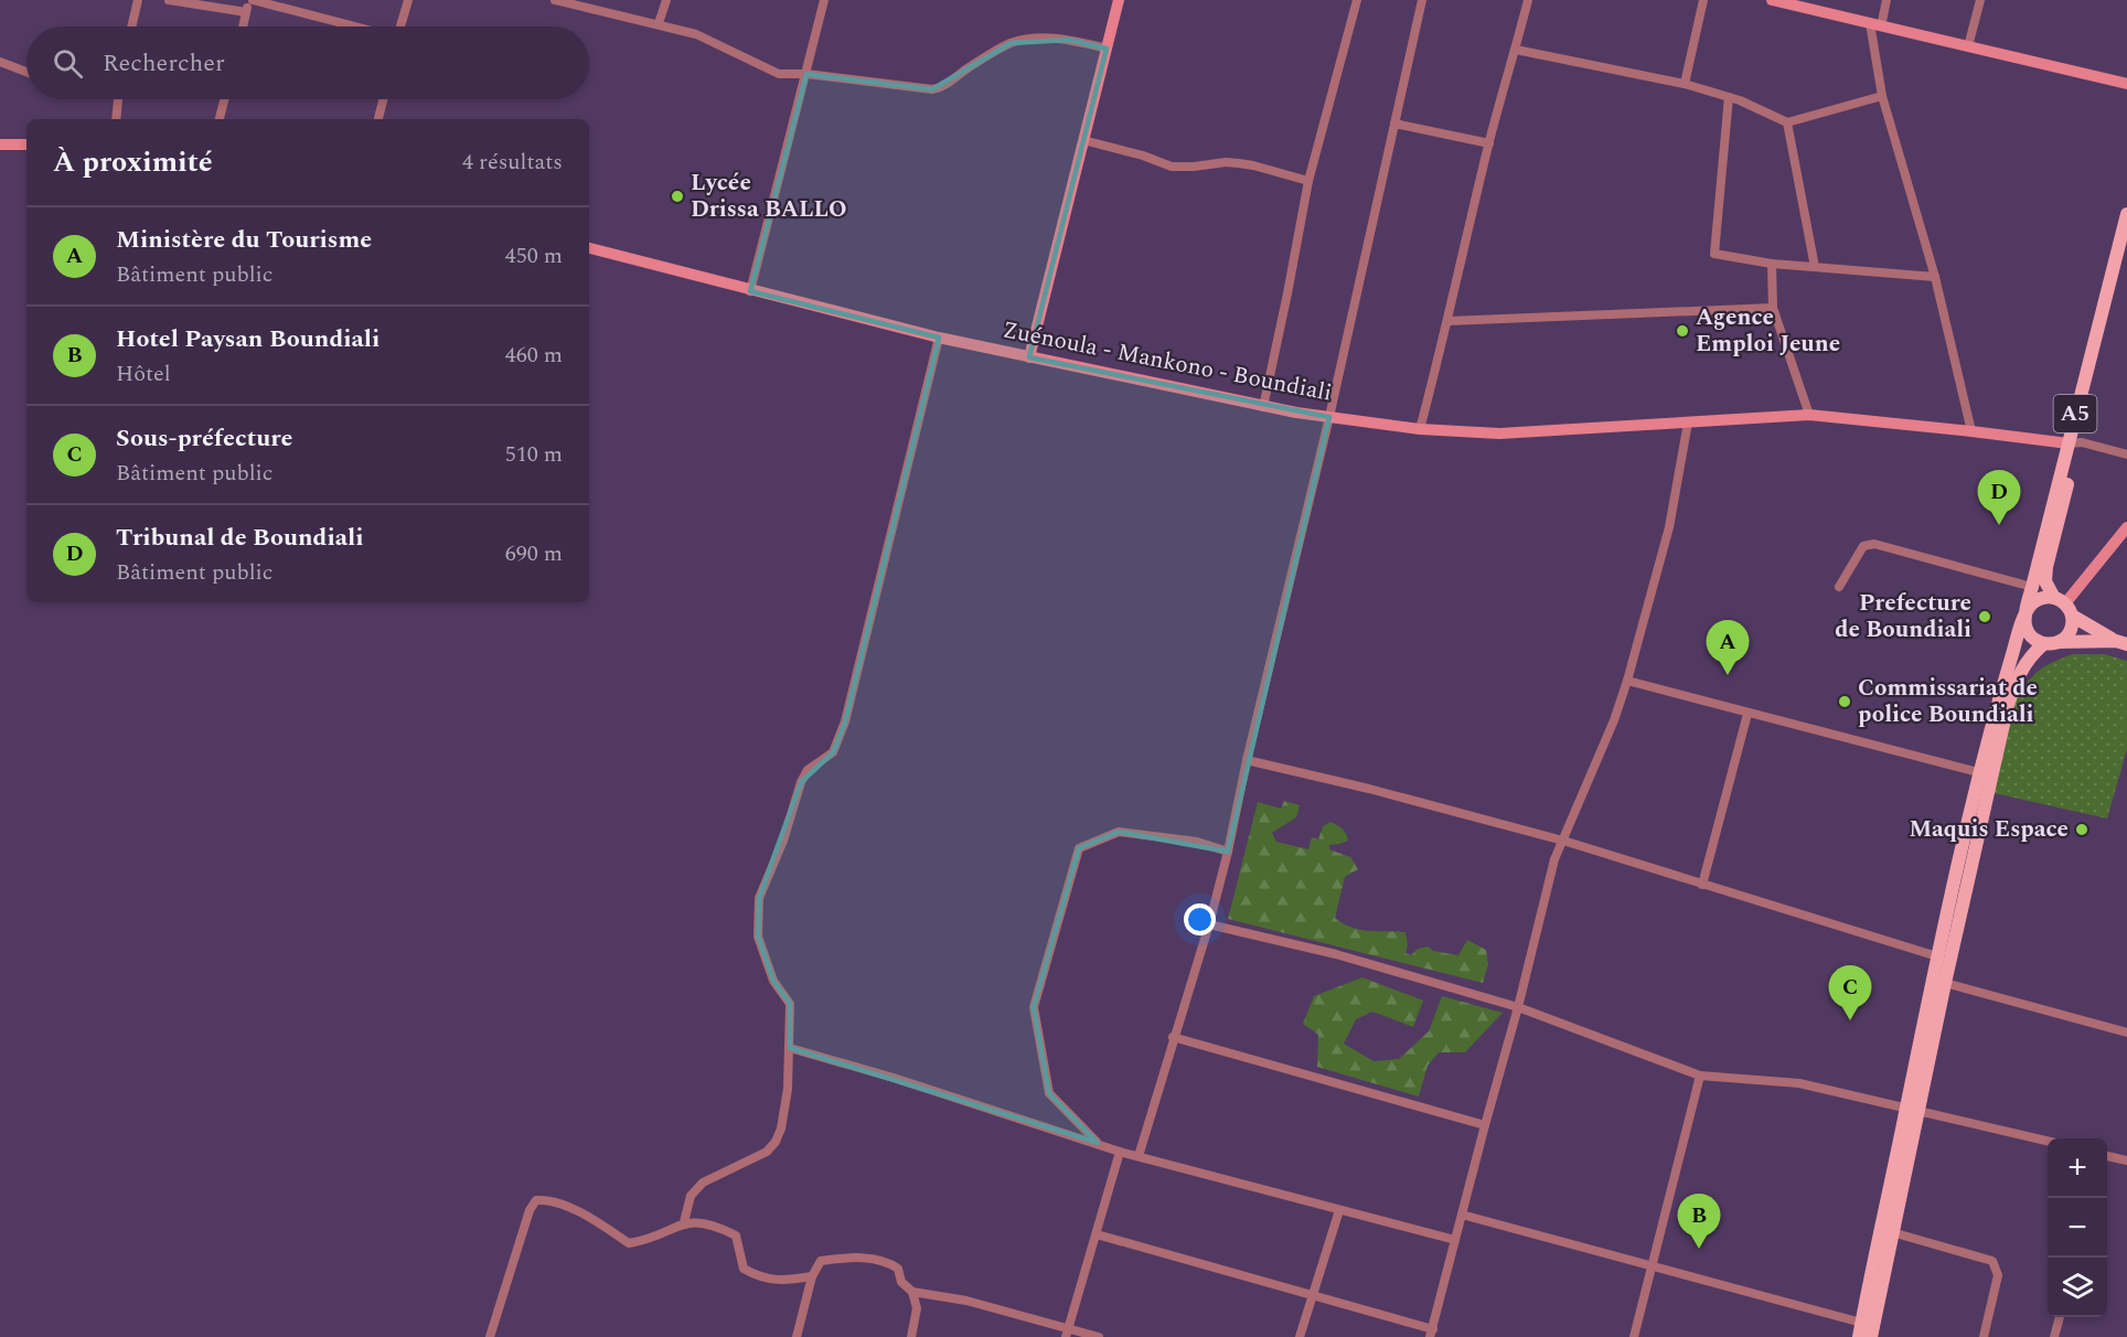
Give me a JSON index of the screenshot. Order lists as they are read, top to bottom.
{
  "streets": {
    "main road": ["Zuénoula - Mankono - Boundiali", "A5"]
  },
  "crossings": [
    ["Zuénoula - Mankono - Boundiali", "A5"]
  ],
  "places": [
    "Lycée Drissa BALLO",
    "Agence Emploi Jeune",
    "Prefecture de Boundiali",
    "Commissariat de police Boundiali",
    "Maquis Espace"
  ],
  "page": {
    "search": "Rechercher",
    "heading": ["À proximité", "4 résultats"],
    "list": [
      {
        "mark": "A",
        "name": "Ministère du Tourisme",
        "note": "Bâtiment public",
        "value": "450 m"
      },
      {
        "mark": "B",
        "name": "Hotel Paysan Boundiali",
        "note": "Hôtel",
        "value": "460 m"
      },
      {
        "mark": "C",
        "name": "Sous-préfecture",
        "note": "Bâtiment public",
        "value": "510 m"
      },
      {
        "mark": "D",
        "name": "Tribunal de Boundiali",
        "note": "Bâtiment public",
        "value": "690 m"
      }
    ],
    "pins": [
      "D",
      "A",
      "C",
      "B"
    ],
    "map_buttons": ["+", "−"]
  }
}
